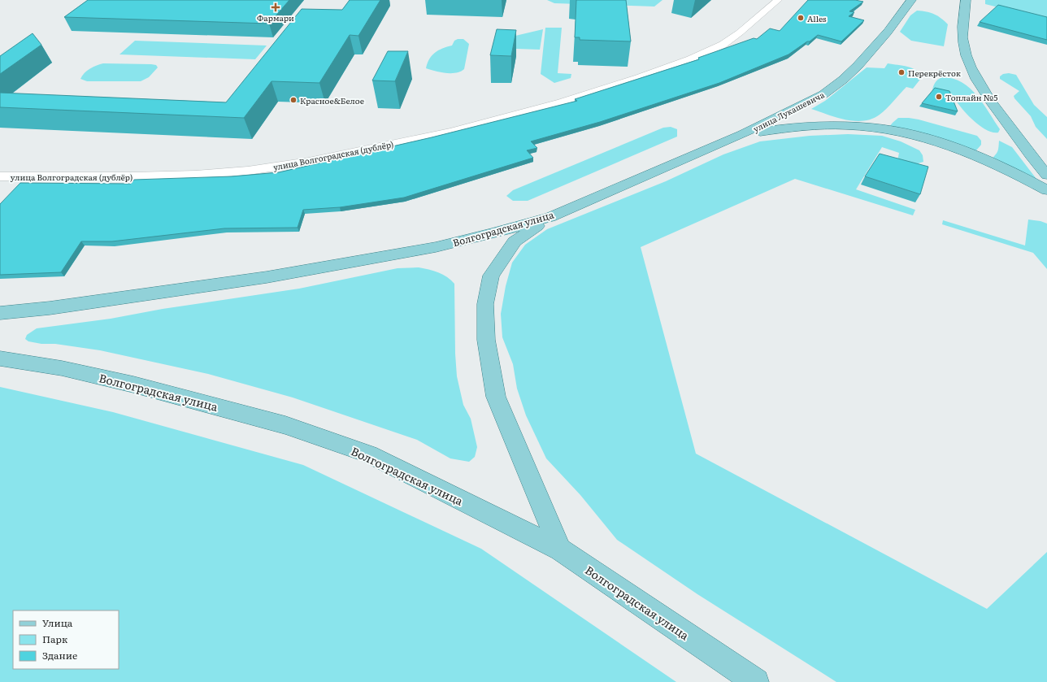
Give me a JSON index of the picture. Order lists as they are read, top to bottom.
{
  "streets": {
    "main road": ["улица Лукашевича", "Волгоградская улица"],
    "street": ["улица Волгоградская (дублёр)"]
  },
  "crossings": [
    ["улица Лукашевича", "Волгоградская улица"]
  ],
  "places": {
    "health": ["Фармари"],
    "other": [
      "Alles",
      "Перекрёсток",
      "Топлайн №5",
      "Красное&Белое"
    ]
  },
  "legend": ["Улица", "Парк", "Здание"]
}
